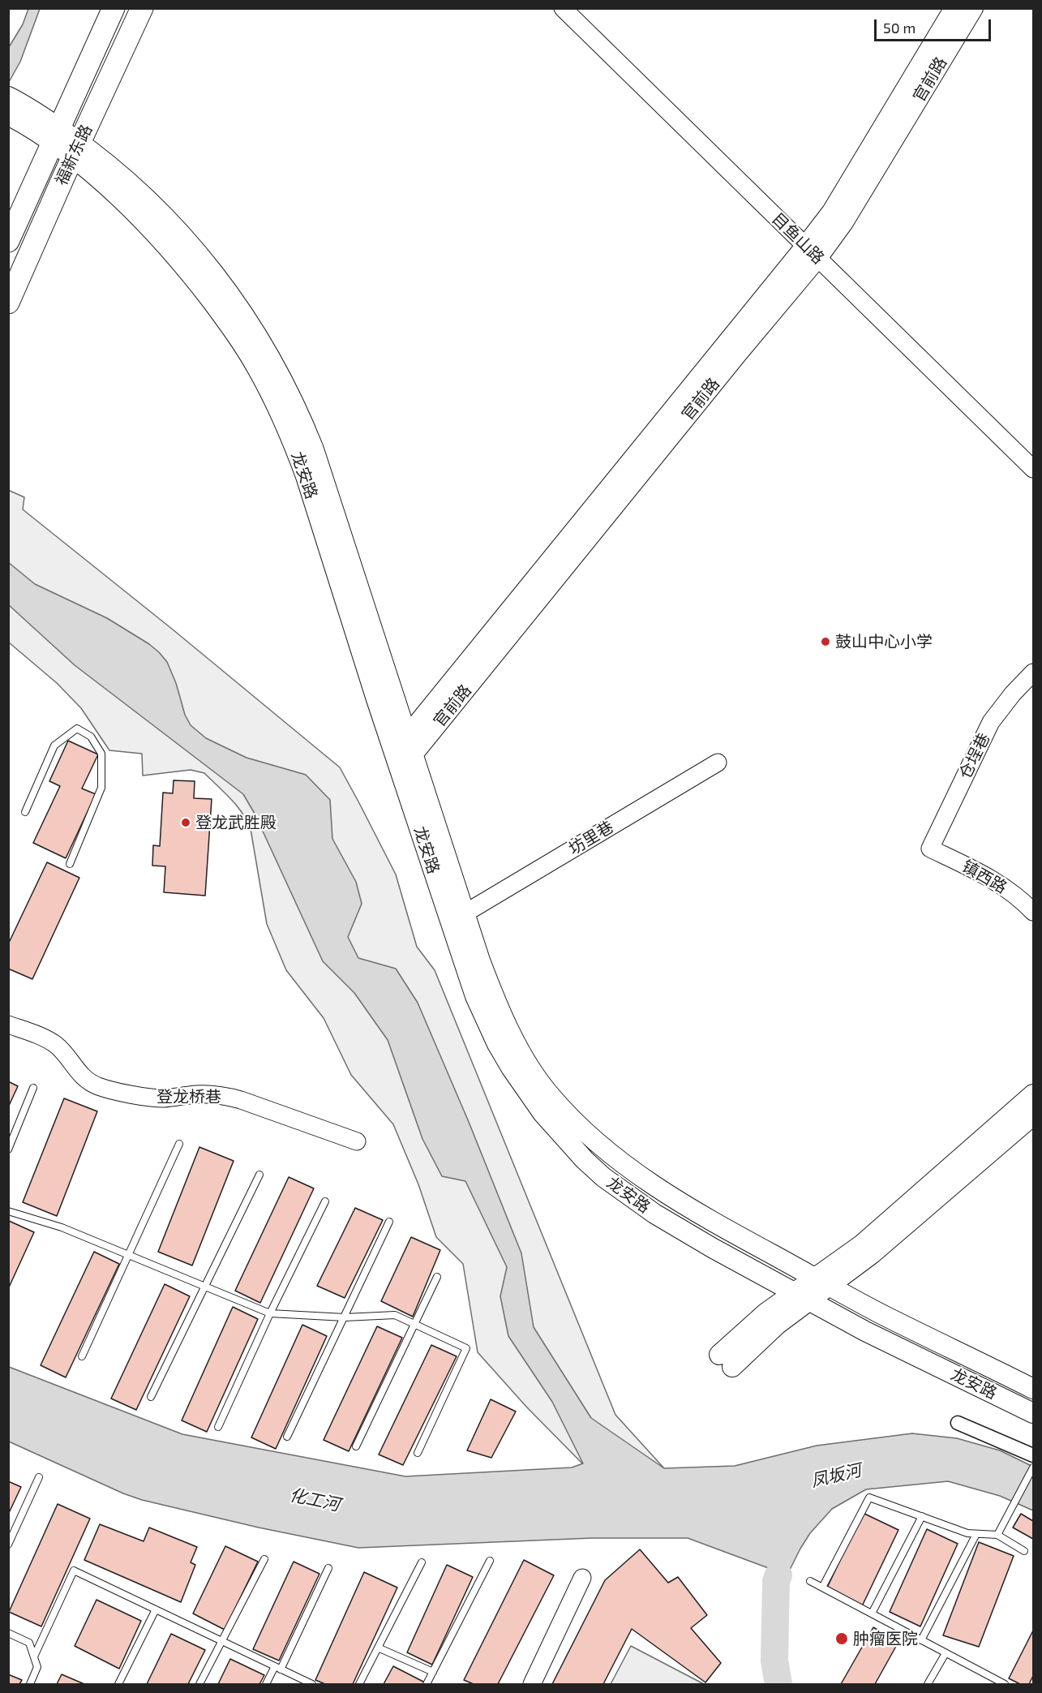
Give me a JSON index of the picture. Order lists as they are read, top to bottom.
{
  "streets": {
    "main road": ["官前路", "福新东路", "龙安路"],
    "street": [
      "目鱼山路",
      "仓埕巷",
      "坊里巷",
      "镇西路",
      "登龙桥巷"
    ]
  },
  "crossings": [
    ["官前路", "目鱼山路"],
    ["官前路", "龙安路"],
    ["福新东路", "龙安路"],
    ["龙安路", "坊里巷"],
    ["仓埕巷", "镇西路"]
  ],
  "water": ["凤坂河", "化工河"],
  "places": ["鼓山中心小学", "登龙武胜殿", "肿瘤医院"],
  "scale_bar": "50 m"
}
